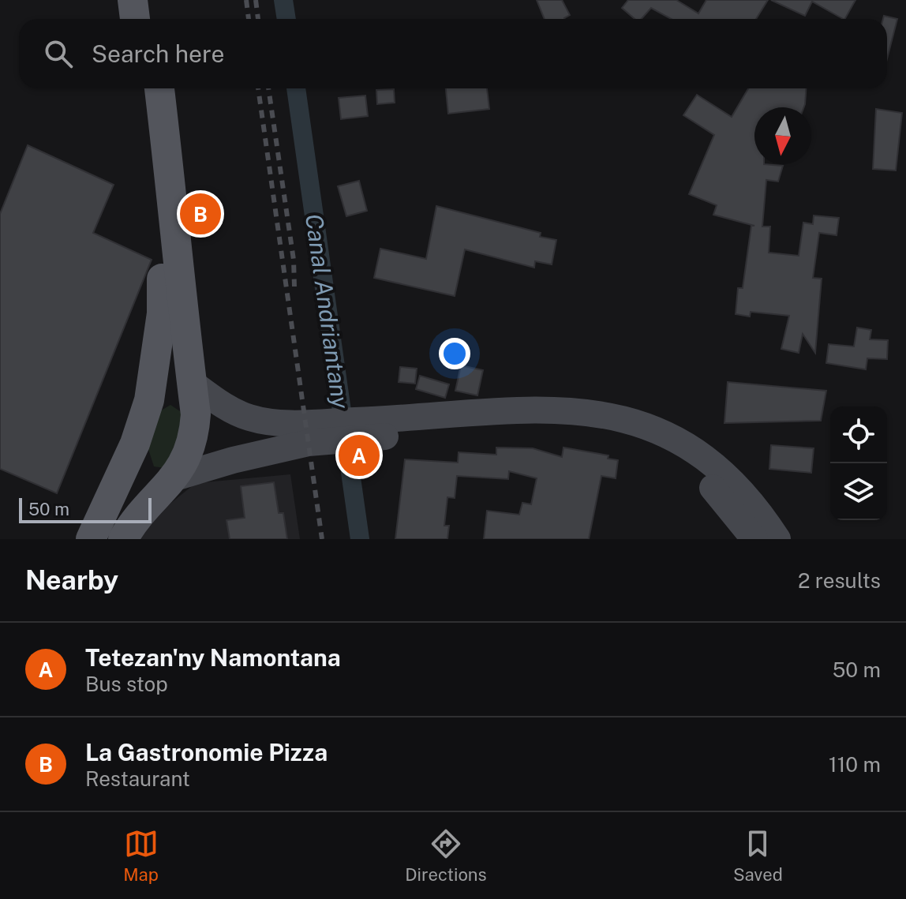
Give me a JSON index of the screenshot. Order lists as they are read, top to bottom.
{
  "water": ["Canal Andriantany"],
  "scale_bar": "50 m",
  "north": "bottom",
  "page": {
    "search": "Search here",
    "pins": ["B", "A"],
    "scale": "50 m",
    "heading": ["Nearby", "2 results"],
    "list": [
      {
        "mark": "A",
        "name": "Tetezan'ny Namontana",
        "note": "Bus stop",
        "value": "50 m"
      },
      {
        "mark": "B",
        "name": "La Gastronomie Pizza",
        "note": "Restaurant",
        "value": "110 m"
      }
    ],
    "nav": ["Map", "Directions", "Saved"]
  }
}
